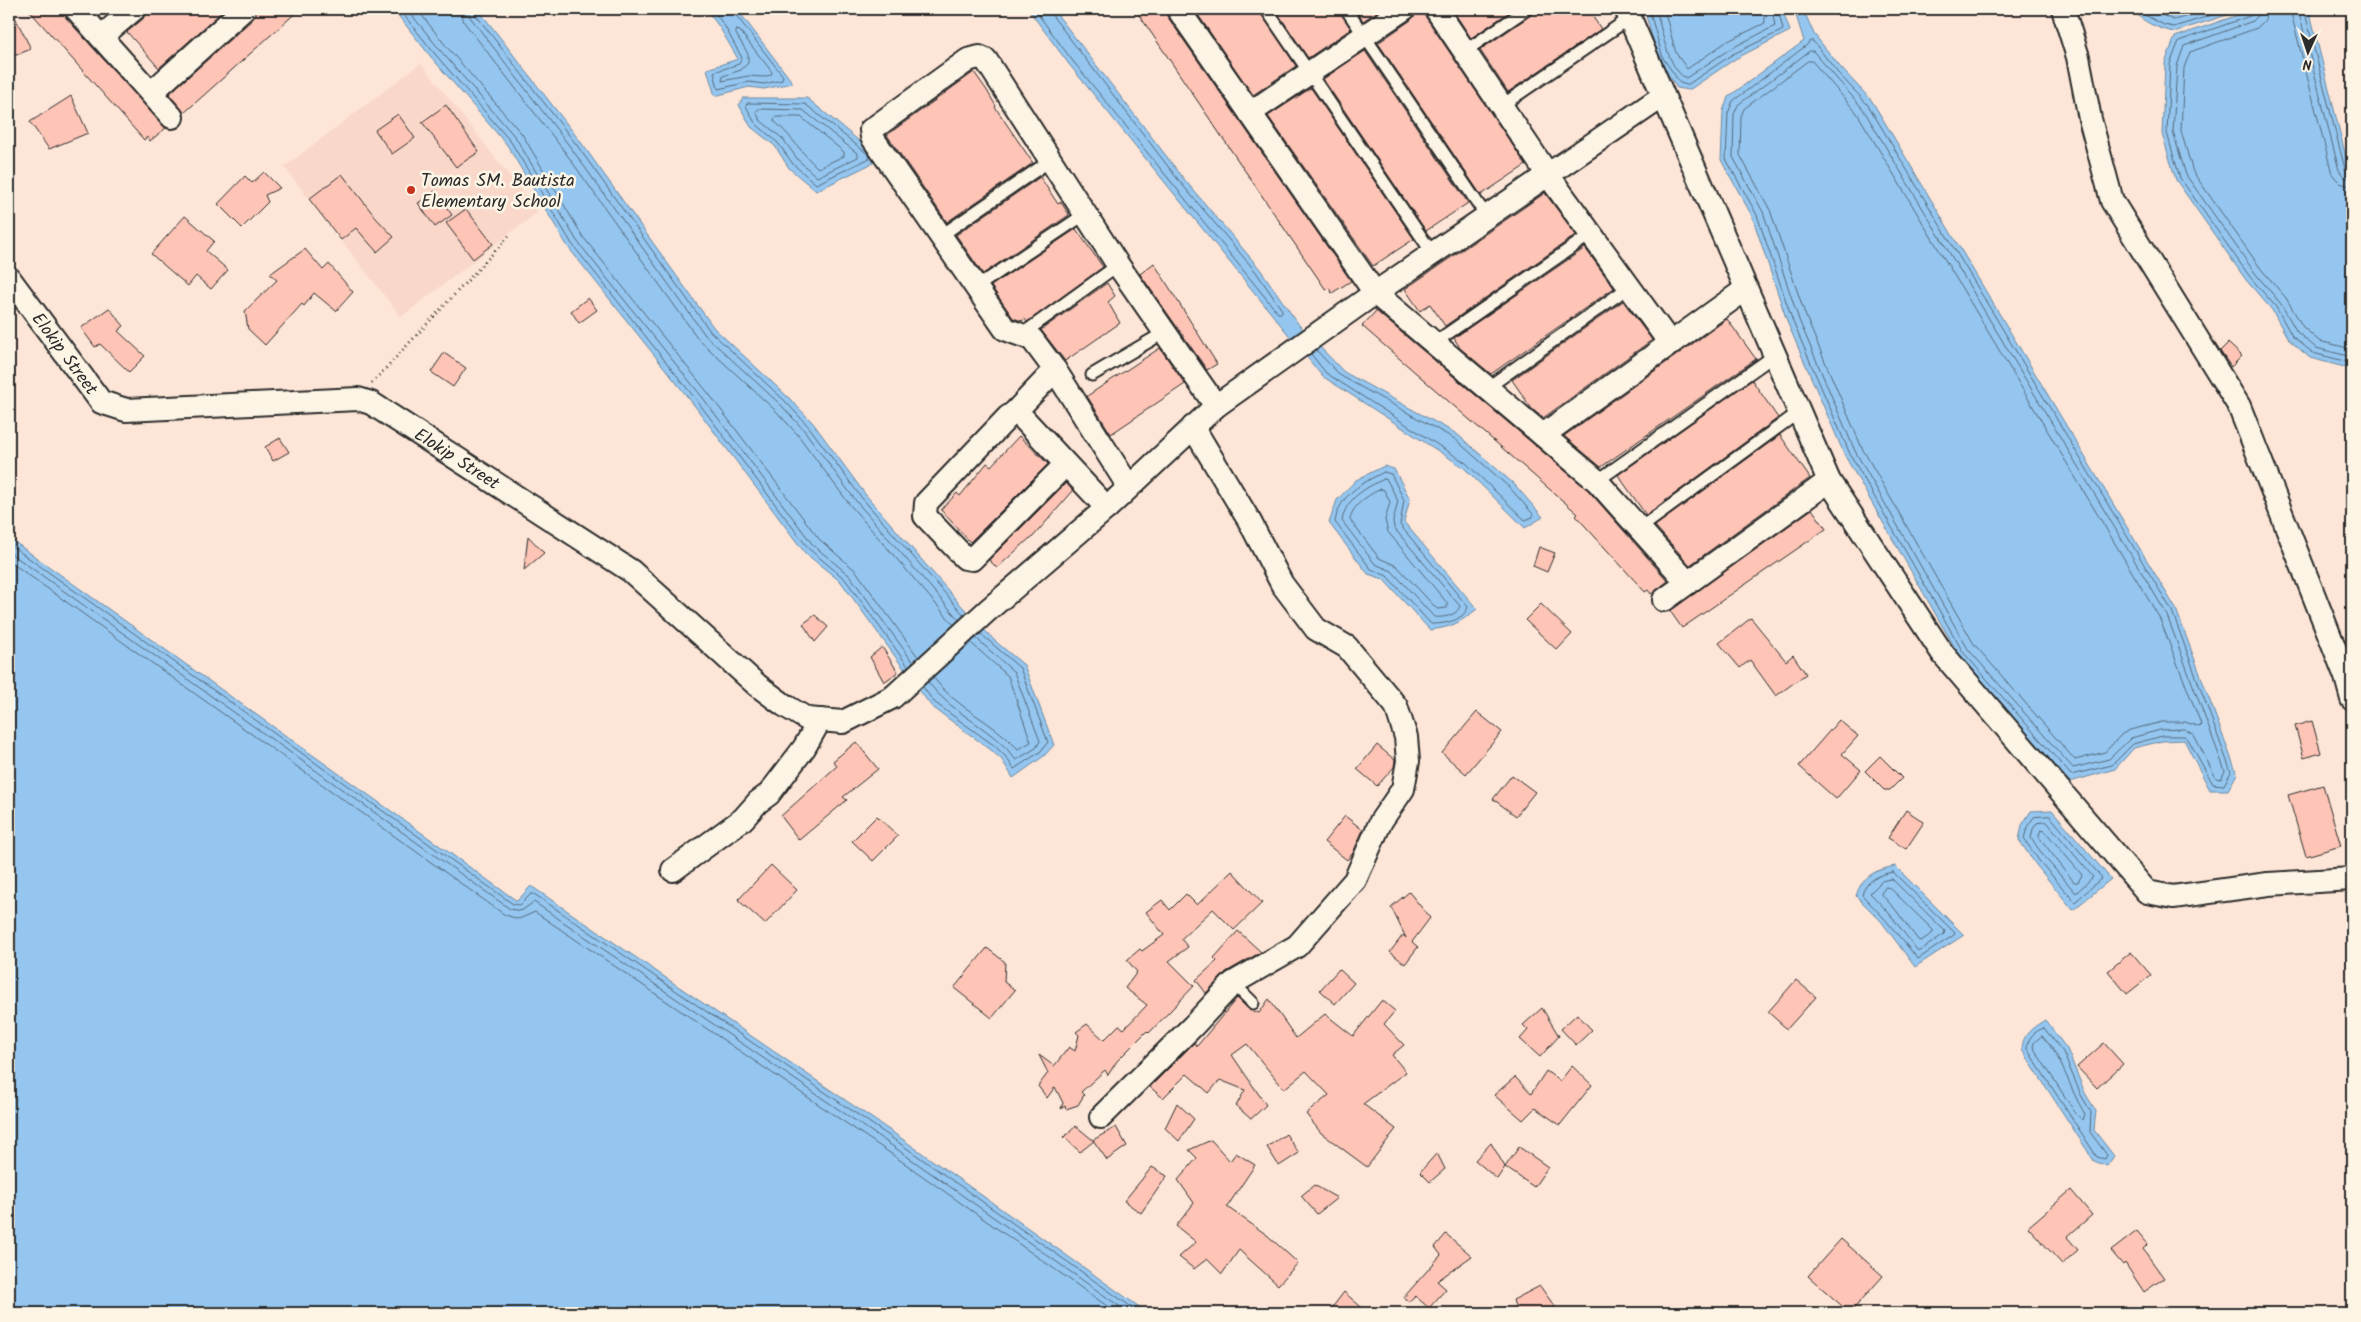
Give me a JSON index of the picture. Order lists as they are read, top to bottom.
{
  "streets": {
    "street": ["Elokip Street"]
  },
  "places": ["Tomas SM. Bautista Elementary School"],
  "north": "bottom"
}
